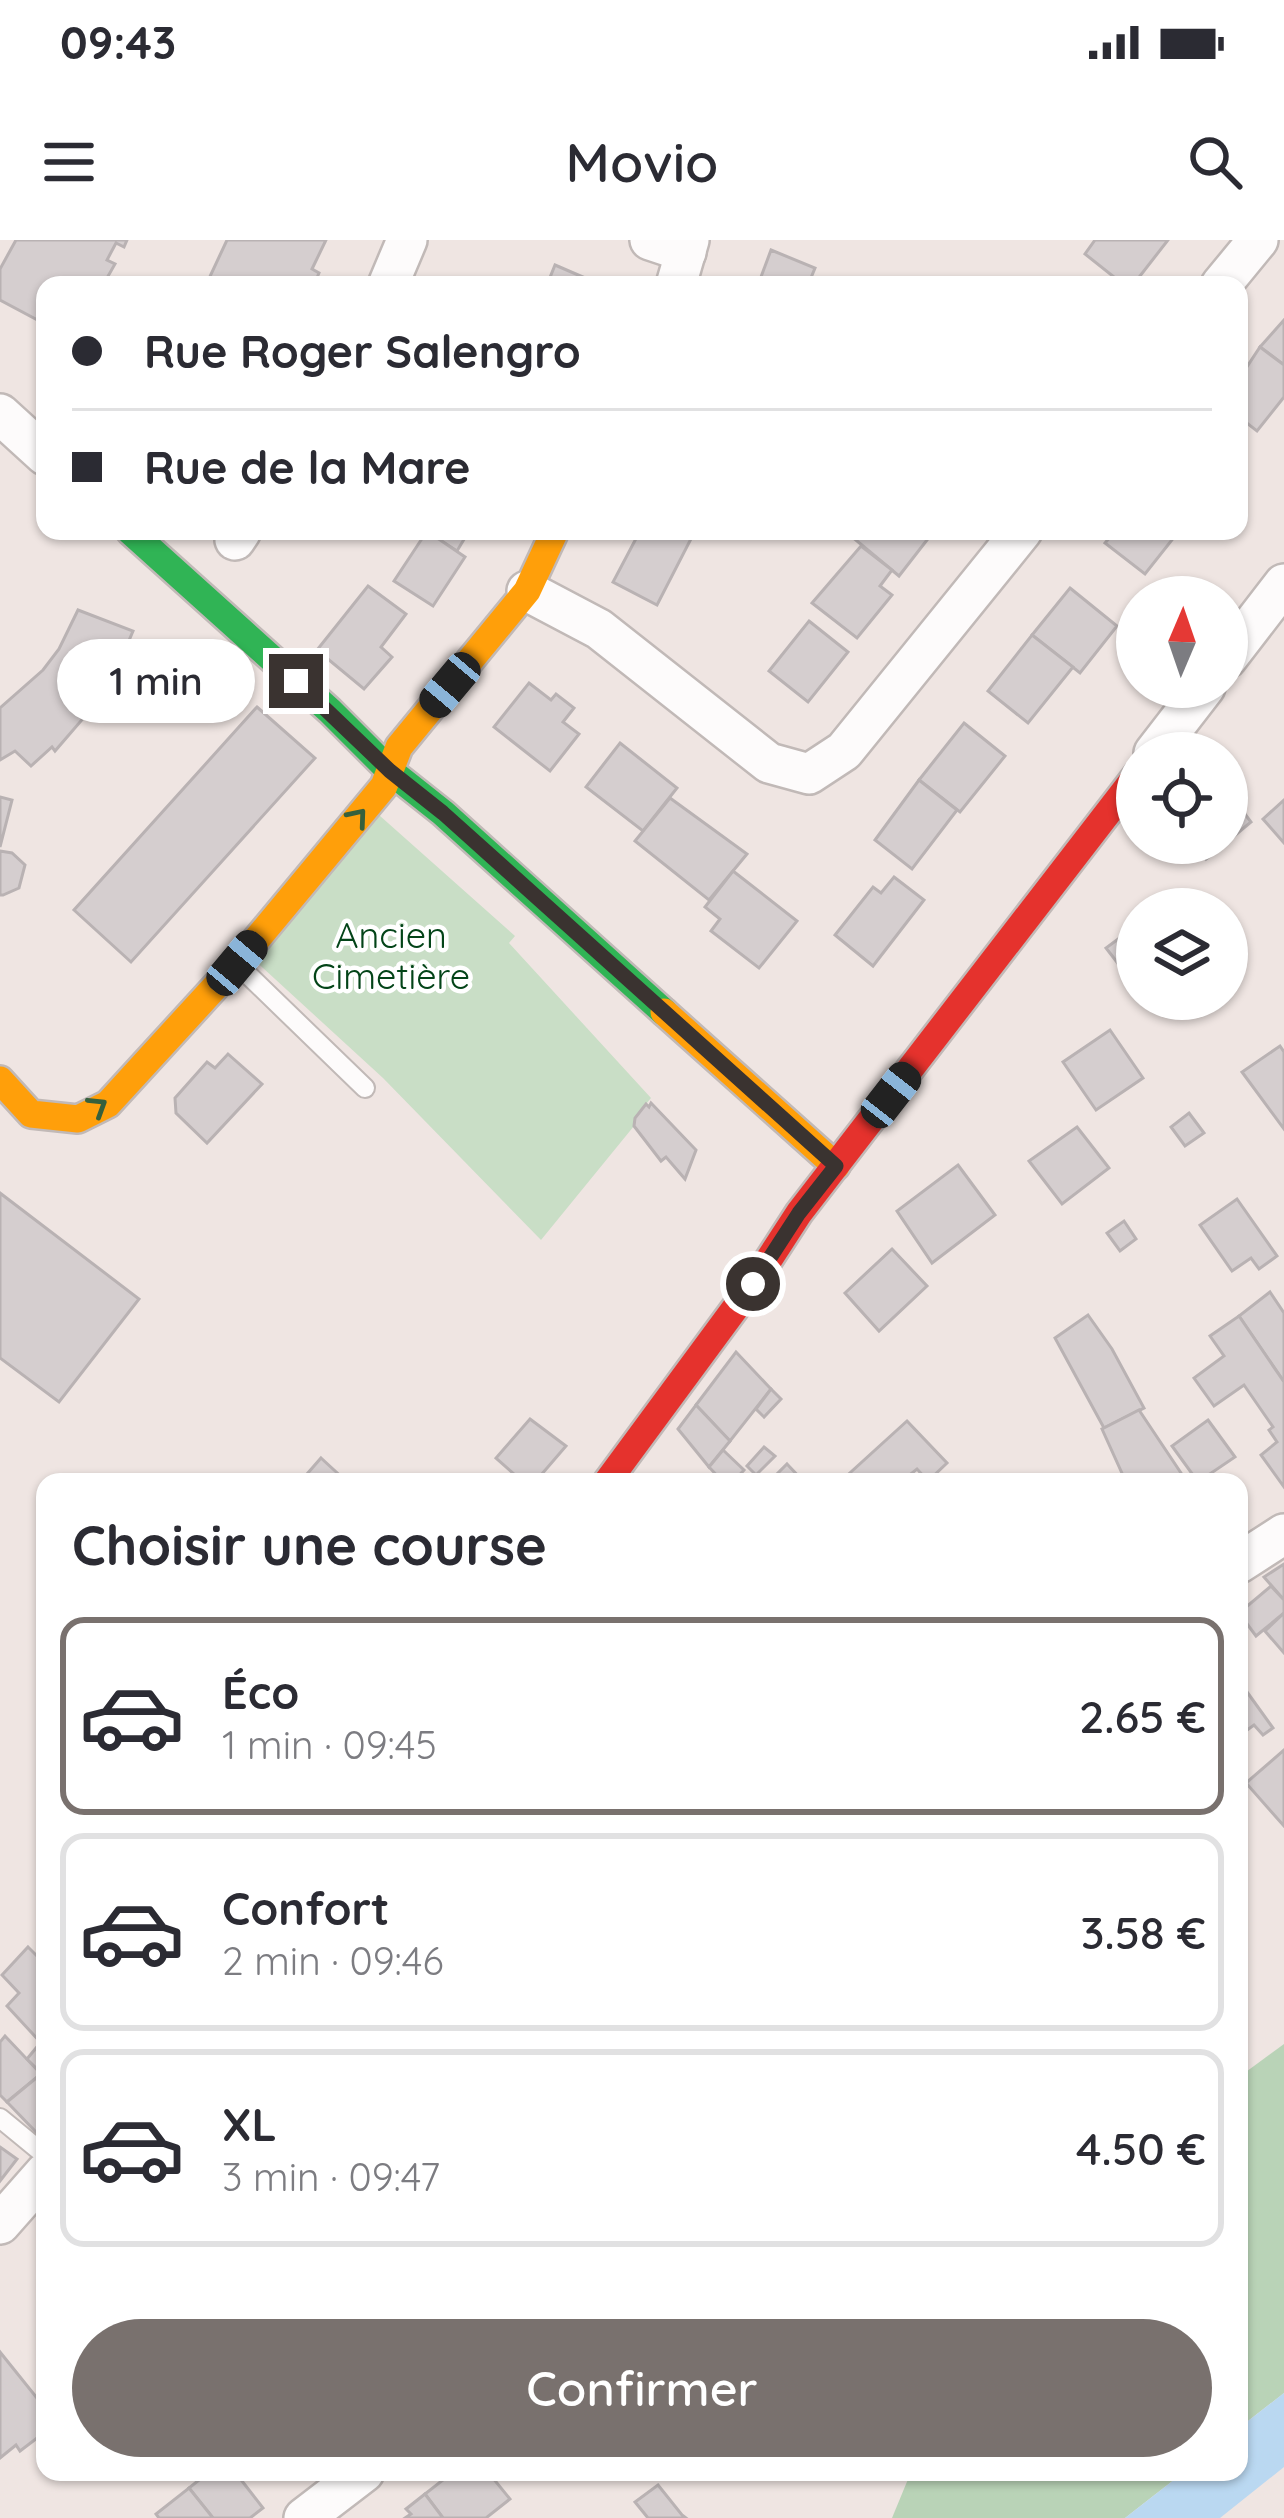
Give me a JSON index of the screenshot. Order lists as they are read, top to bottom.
{
  "parks": ["Ancien Cimetière"],
  "north": "top",
  "page": {
    "status": "09:43",
    "header": "Movio",
    "banner": ["Rue Roger Salengro", "Rue de la Mare"],
    "bubble": "1 min",
    "heading": "Choisir une course",
    "list": [
      {
        "name": "Éco",
        "note": "1 min · 09:45",
        "value": "2.65 €"
      },
      {
        "name": "Confort",
        "note": "2 min · 09:46",
        "value": "3.58 €"
      },
      {
        "name": "XL",
        "note": "3 min · 09:47",
        "value": "4.50 €"
      }
    ],
    "buttons": "Confirmer"
  }
}
